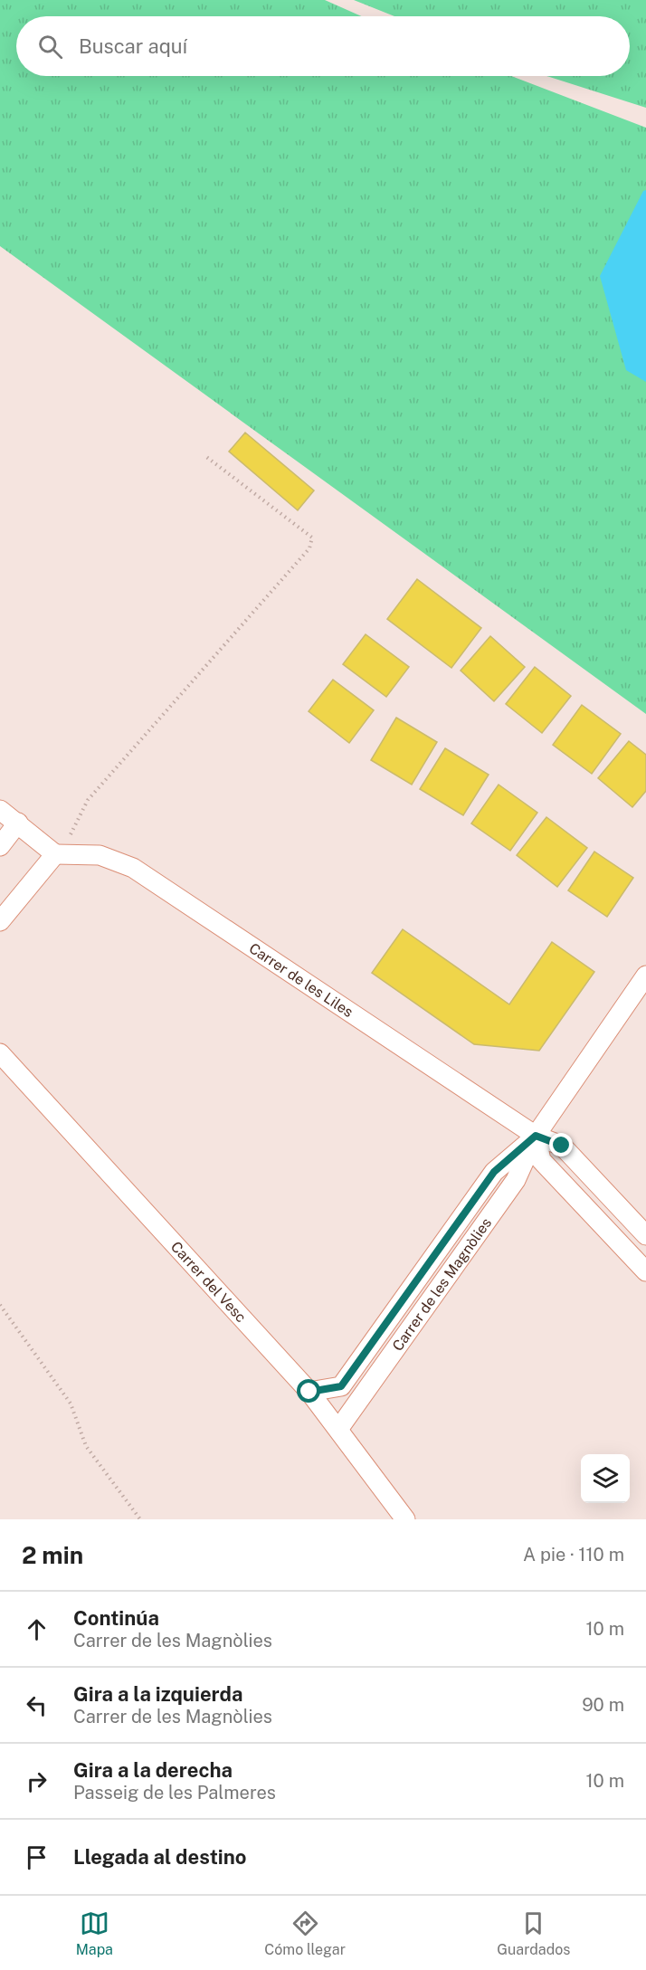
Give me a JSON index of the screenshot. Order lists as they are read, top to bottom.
{
  "streets": {
    "street": ["Carrer de les Liles", "Carrer del Vesc", "Carrer de les Magnòlies"]
  },
  "crossings": [
    ["Carrer de les Liles", "Carrer de les Magnòlies"],
    ["Carrer del Vesc", "Carrer de les Magnòlies"]
  ],
  "page": {
    "search": "Buscar aquí",
    "heading": ["2 min", "A pie · 110 m"],
    "list": [
      ["Continúa", "Carrer de les Magnòlies", "10 m"],
      ["Gira a la izquierda", "Carrer de les Magnòlies", "90 m"],
      ["Gira a la derecha", "Passeig de les Palmeres", "10 m"],
      "Llegada al destino"
    ],
    "nav": ["Mapa", "Cómo llegar", "Guardados"]
  }
}
